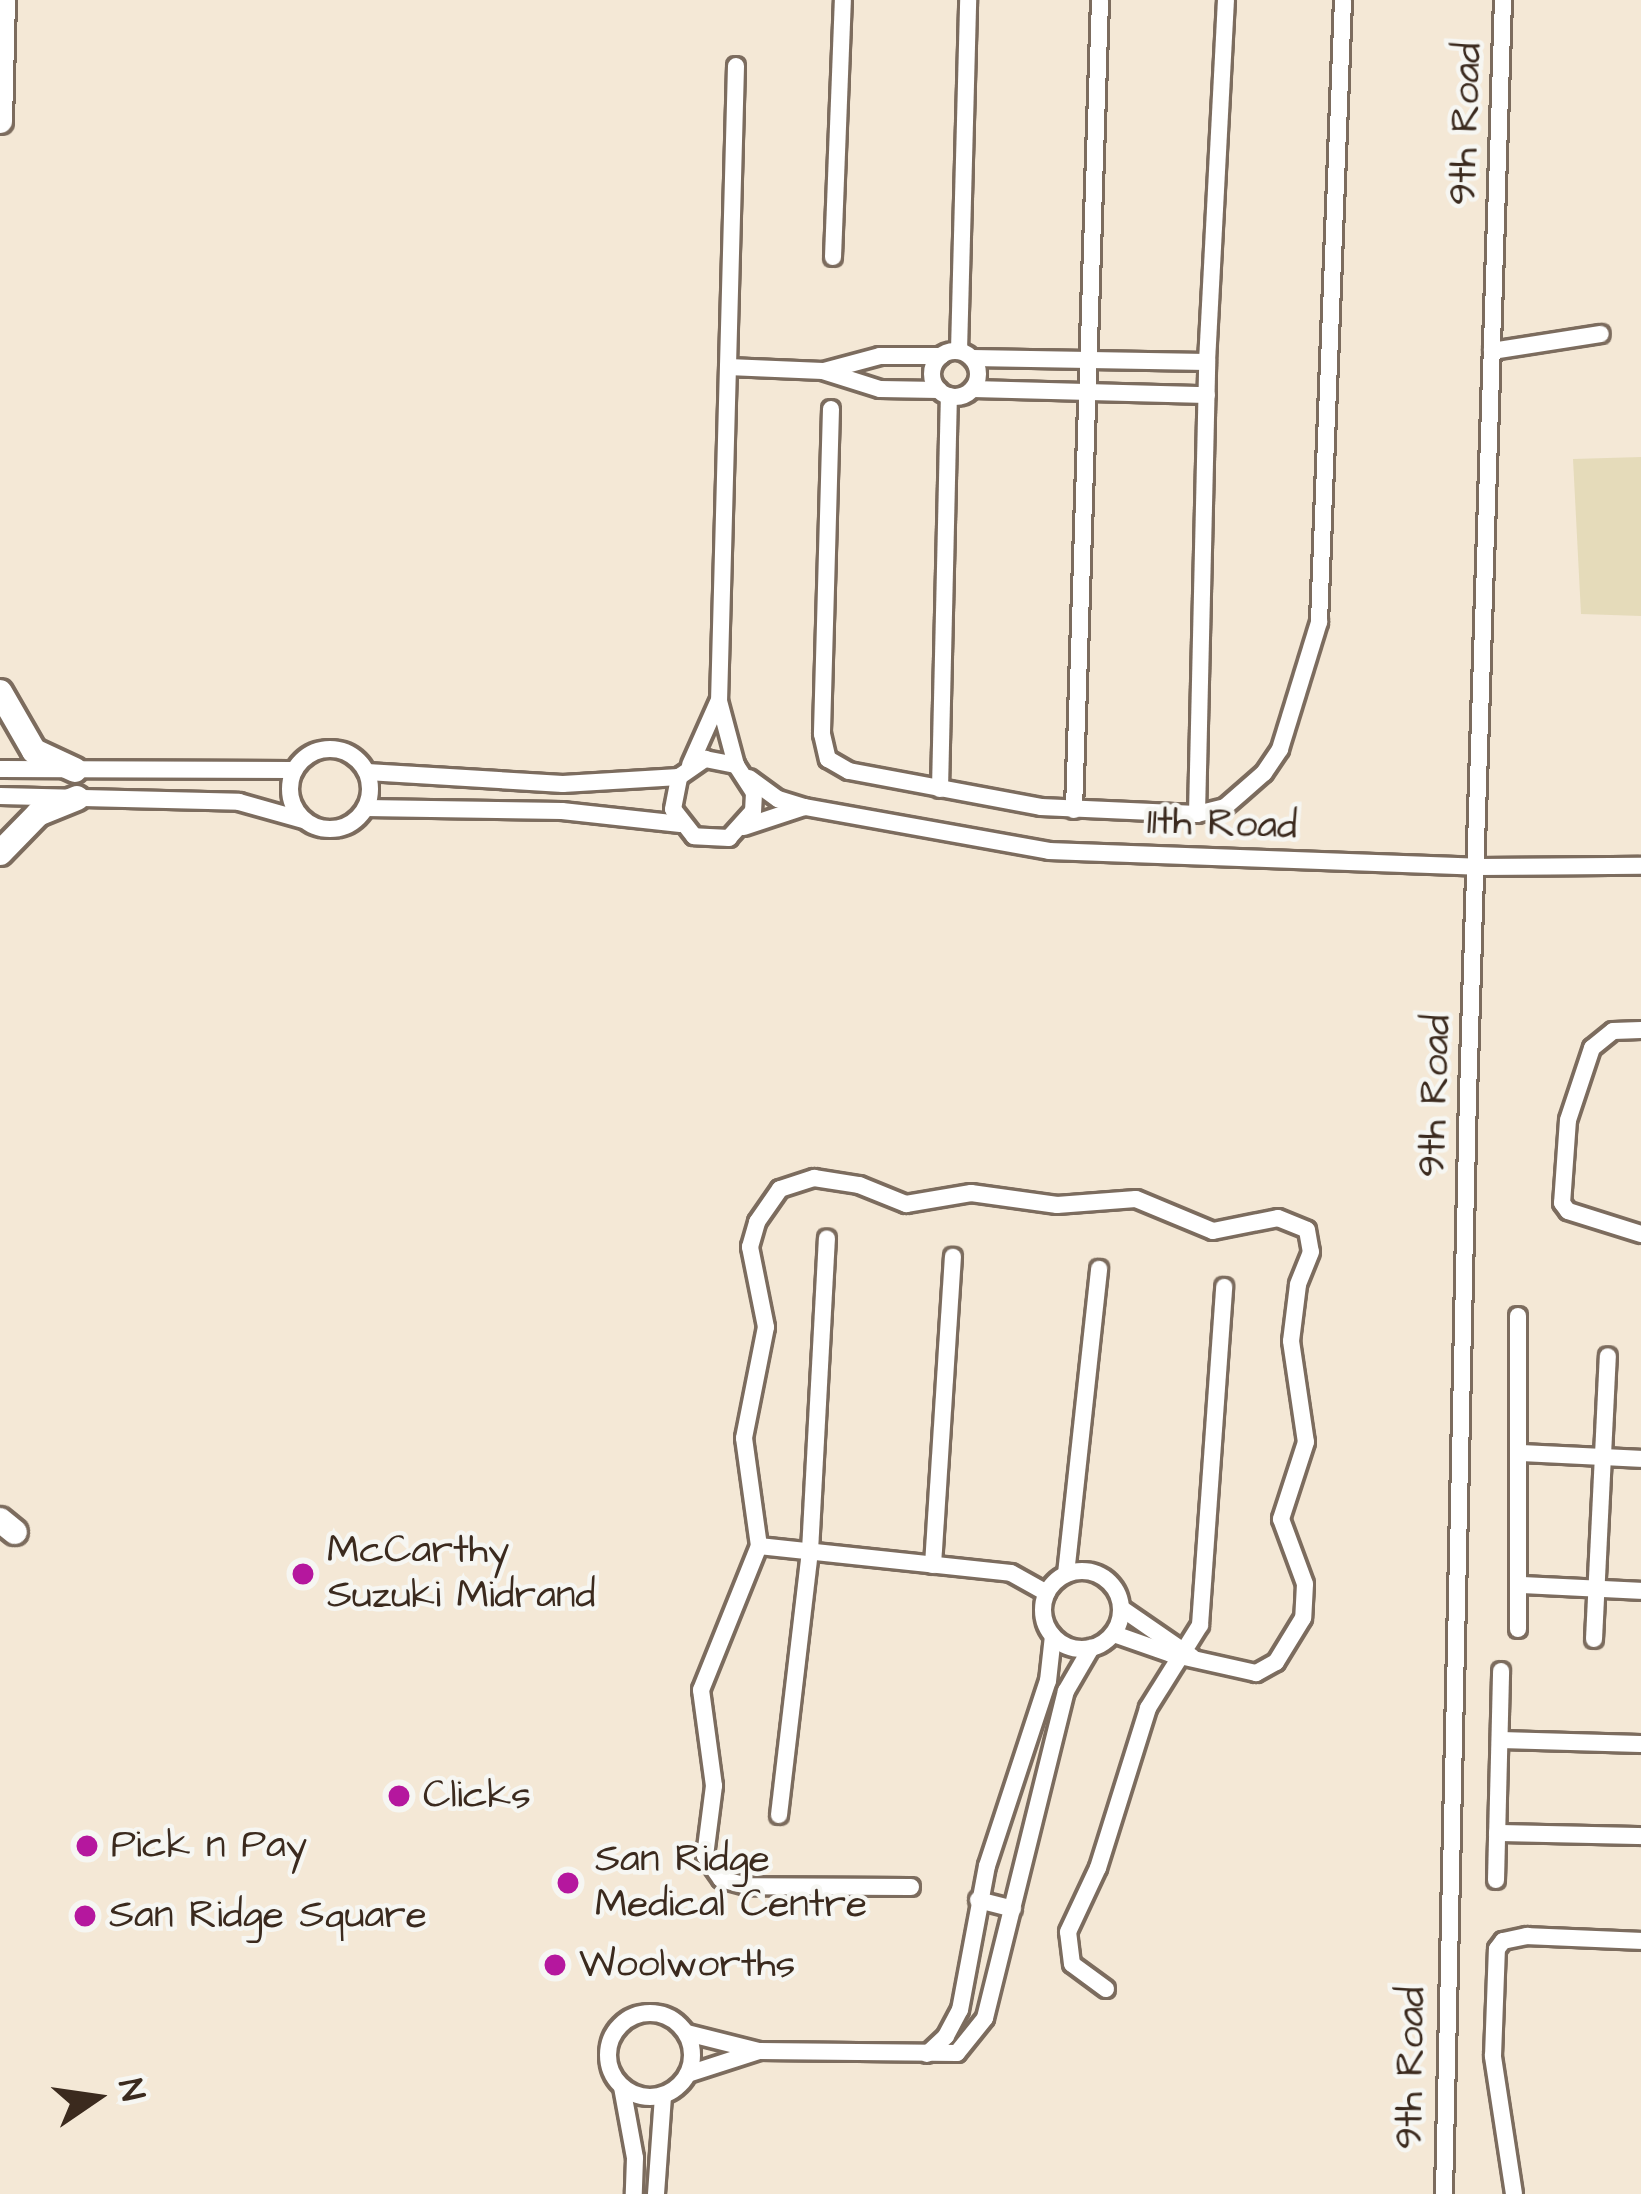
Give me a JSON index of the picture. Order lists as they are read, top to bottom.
{
  "streets": {
    "street": ["9th Road", "11th Road"]
  },
  "crossings": [
    ["9th Road", "11th Road"]
  ],
  "places": [
    "McCarthy Suzuki Midrand",
    "Clicks",
    "Pick n Pay",
    "San Ridge Medical Centre",
    "San Ridge Square",
    "Woolworths"
  ],
  "north": "right"
}
